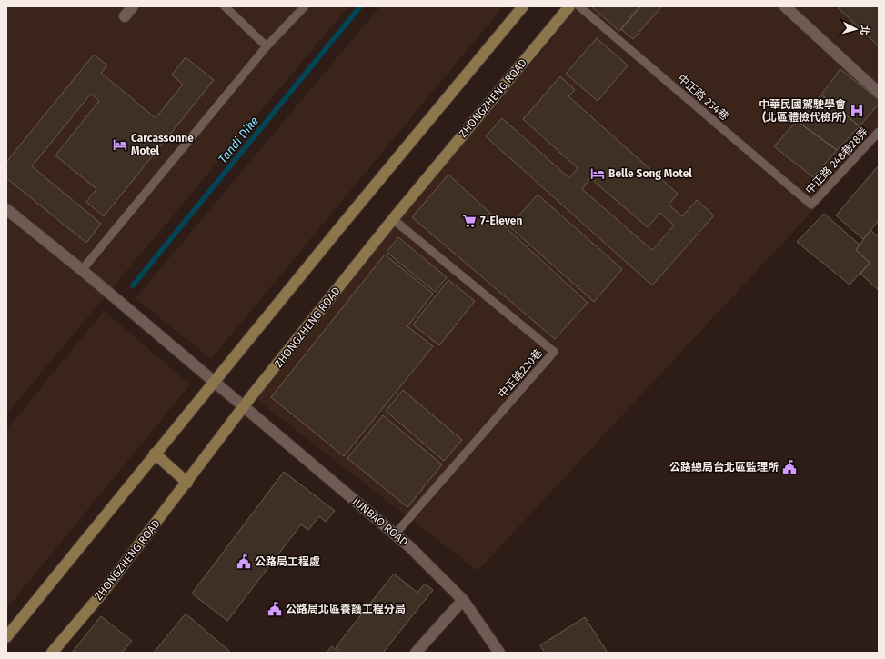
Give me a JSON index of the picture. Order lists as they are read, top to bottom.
{
  "streets": {
    "main road": ["ZHONGZHENG ROAD"],
    "street": ["JUNBAO ROAD"],
    "lane": ["中正路 234巷", "中正路 248巷28弄", "中正路220巷"]
  },
  "crossings": [
    ["中正路 234巷", "中正路 248巷28弄"],
    ["ZHONGZHENG ROAD", "中正路220巷"],
    ["ZHONGZHENG ROAD", "JUNBAO ROAD"],
    ["中正路220巷", "JUNBAO ROAD"]
  ],
  "water": ["Tandi Dike"],
  "places": {
    "hospital": ["中華民國駕駛學會 (北區體檢代檢所)"],
    "hotel": ["Carcassonne Motel", "Belle Song Motel"],
    "supermarket": ["7-Eleven"],
    "public building": ["公路總局台北區監理所", "公路局工程處", "公路局北區養護工程分局"]
  },
  "north": "right"
}
